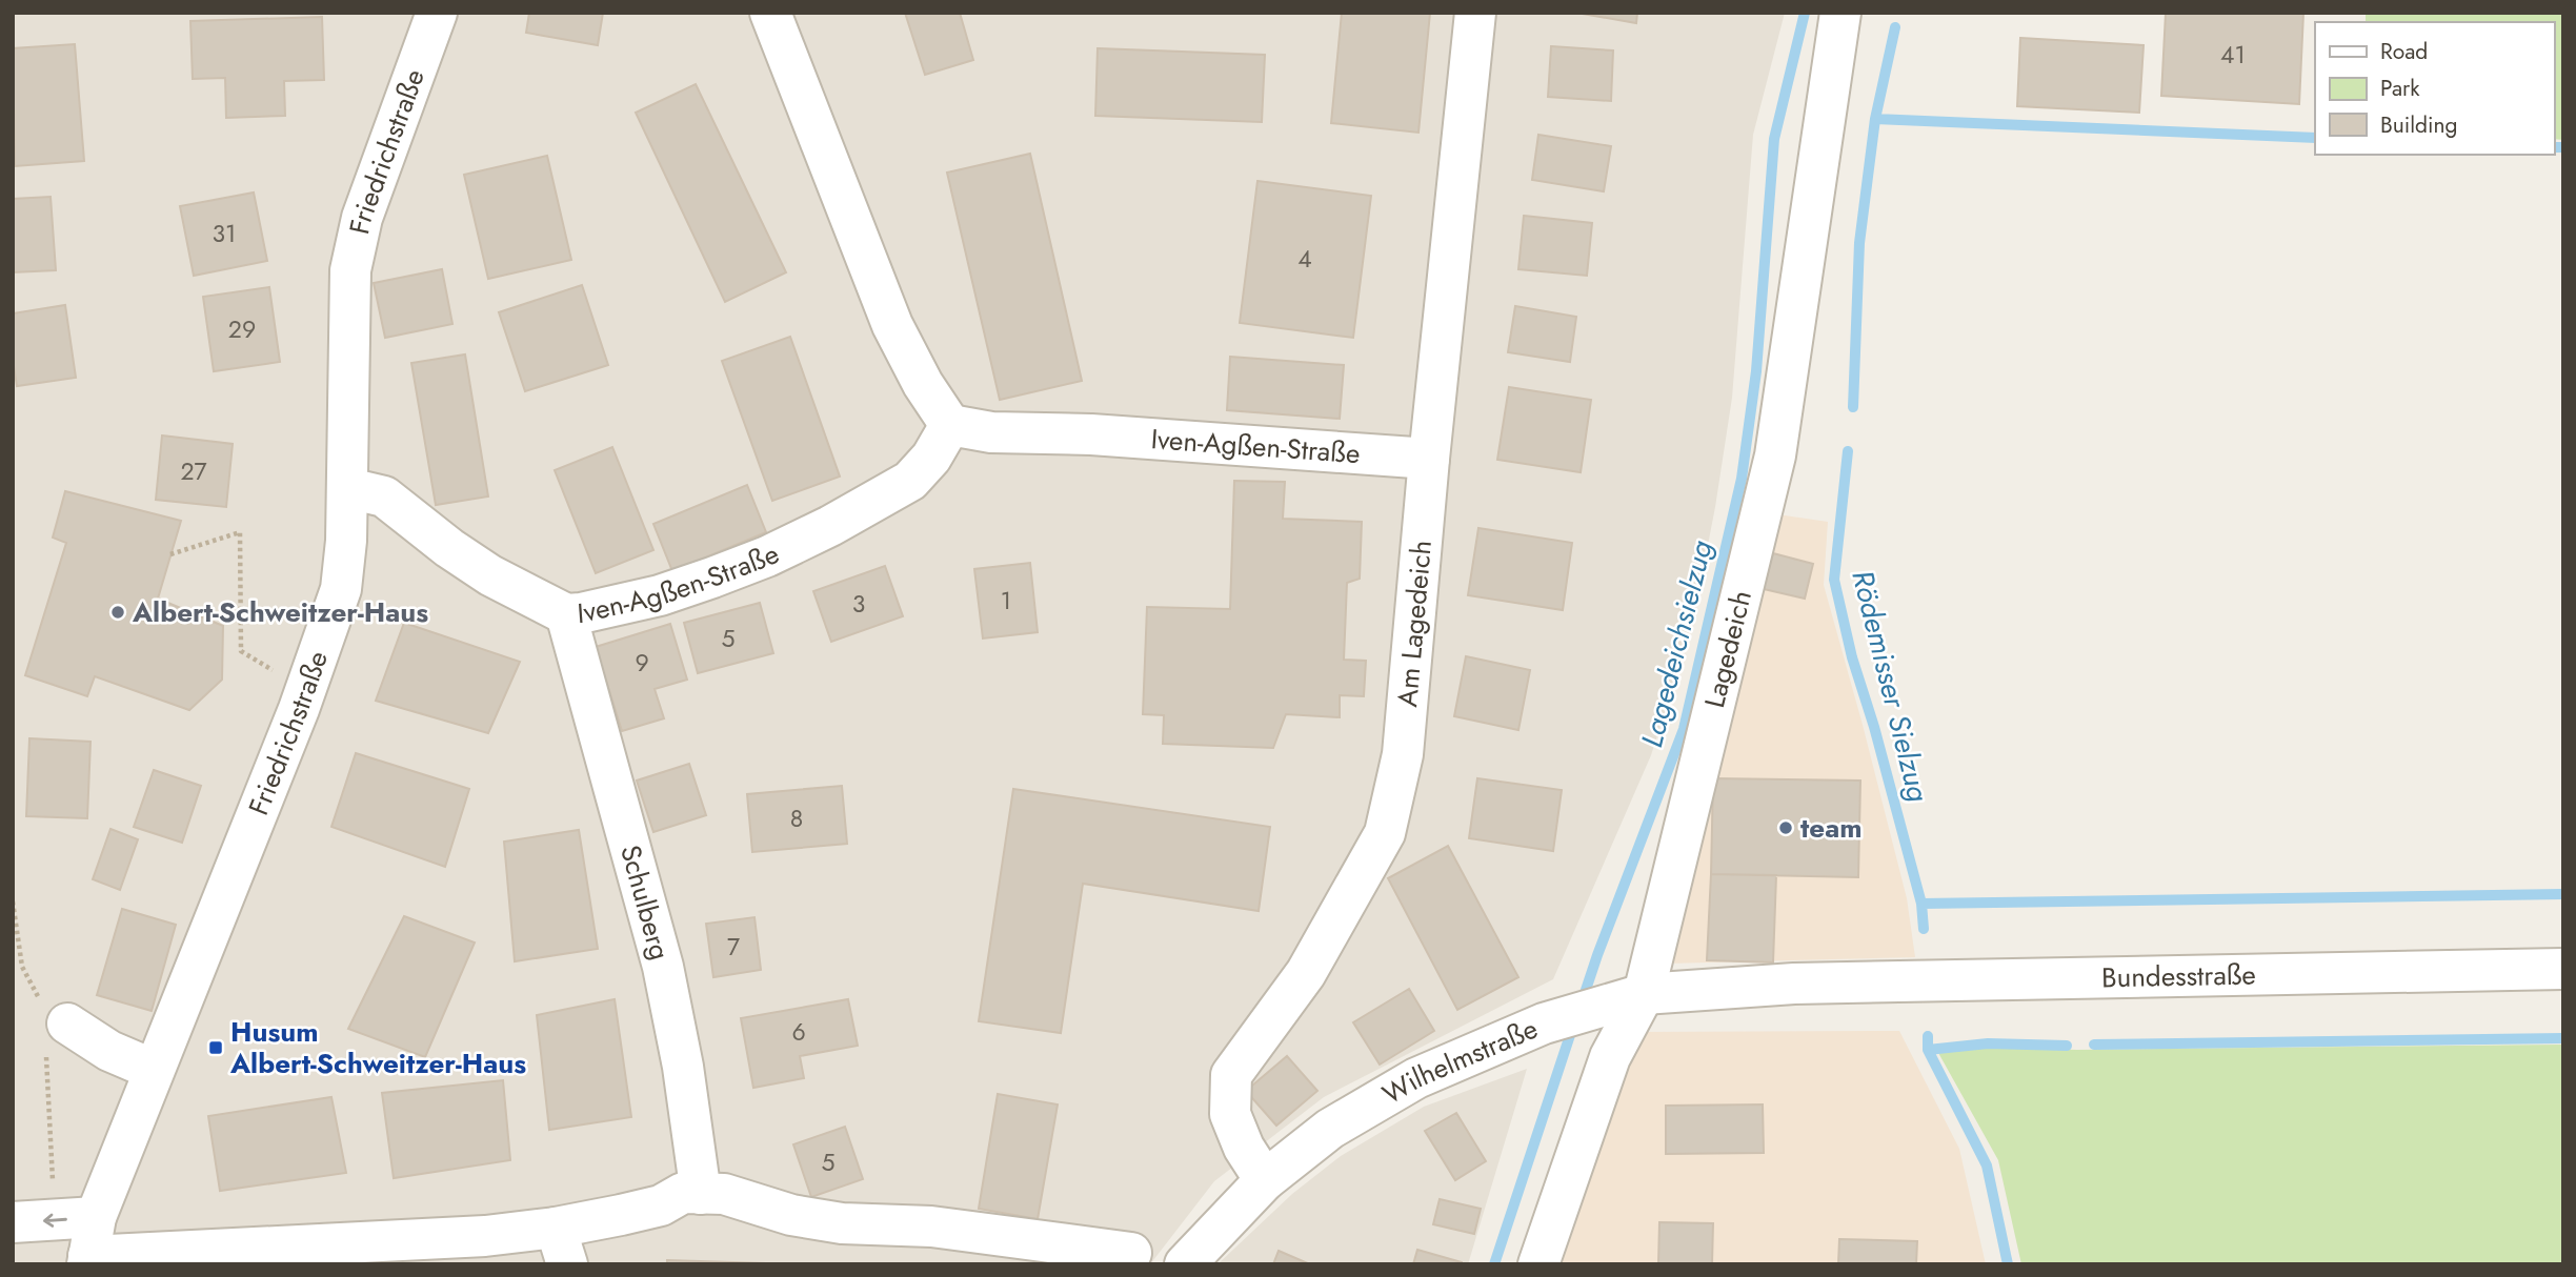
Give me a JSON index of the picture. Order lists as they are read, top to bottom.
{
  "streets": {
    "street": [
      "Friedrichstraße",
      "Iven-Agßen-Straße",
      "Am Lagedeich",
      "Lagedeich",
      "Schulberg",
      "Bundesstraße",
      "Wilhelmstraße"
    ]
  },
  "crossings": [
    ["Friedrichstraße", "Iven-Agßen-Straße"],
    ["Iven-Agßen-Straße", "Am Lagedeich"],
    ["Iven-Agßen-Straße", "Schulberg"],
    ["Am Lagedeich", "Wilhelmstraße"],
    ["Lagedeich", "Wilhelmstraße"],
    ["Bundesstraße", "Wilhelmstraße"]
  ],
  "water": ["Lagedeichsielzug", "Rödemisser Sielzug"],
  "places": {
    "other": ["Albert-Schweitzer-Haus", "team"],
    "transit": ["Husum Albert-Schweitzer-Haus"]
  },
  "house_numbers": [
    "41",
    "31",
    "4",
    "29",
    "27",
    "1",
    "3",
    "5",
    "9",
    "8",
    "7",
    "6",
    "5"
  ],
  "legend": ["Road", "Park", "Building"]
}
